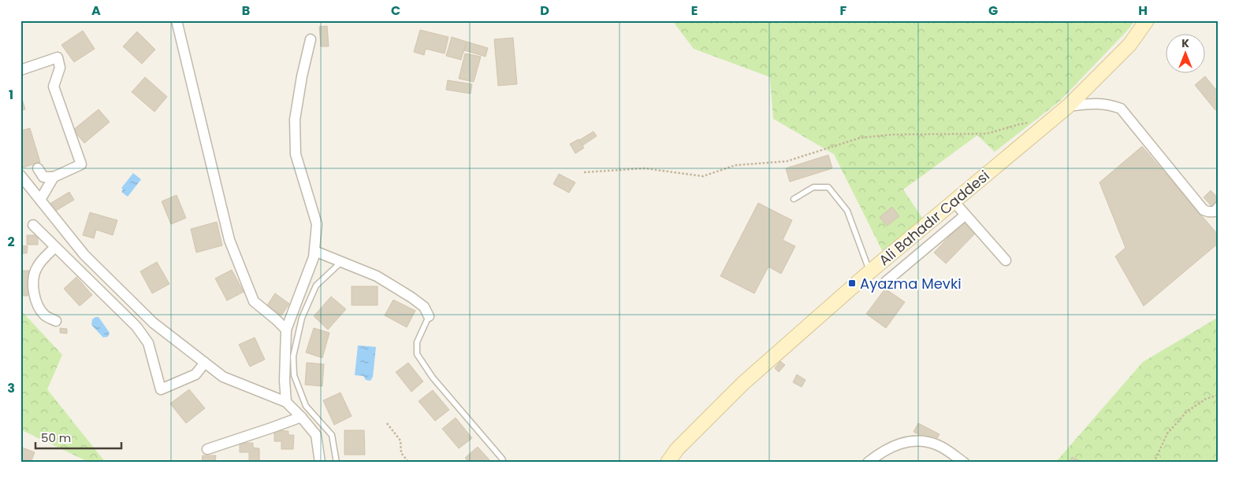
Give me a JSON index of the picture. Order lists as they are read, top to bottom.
{
  "streets": {
    "main road": ["Ali Bahadır Caddesi"]
  },
  "places": {
    "transit": ["Ayazma Mevki"]
  },
  "scale_bar": "50 m",
  "north": "top",
  "grid": {
    "columns": [
      "A",
      "B",
      "C",
      "D",
      "E",
      "F",
      "G",
      "H"
    ],
    "rows": ["1", "2", "3"]
  }
}
